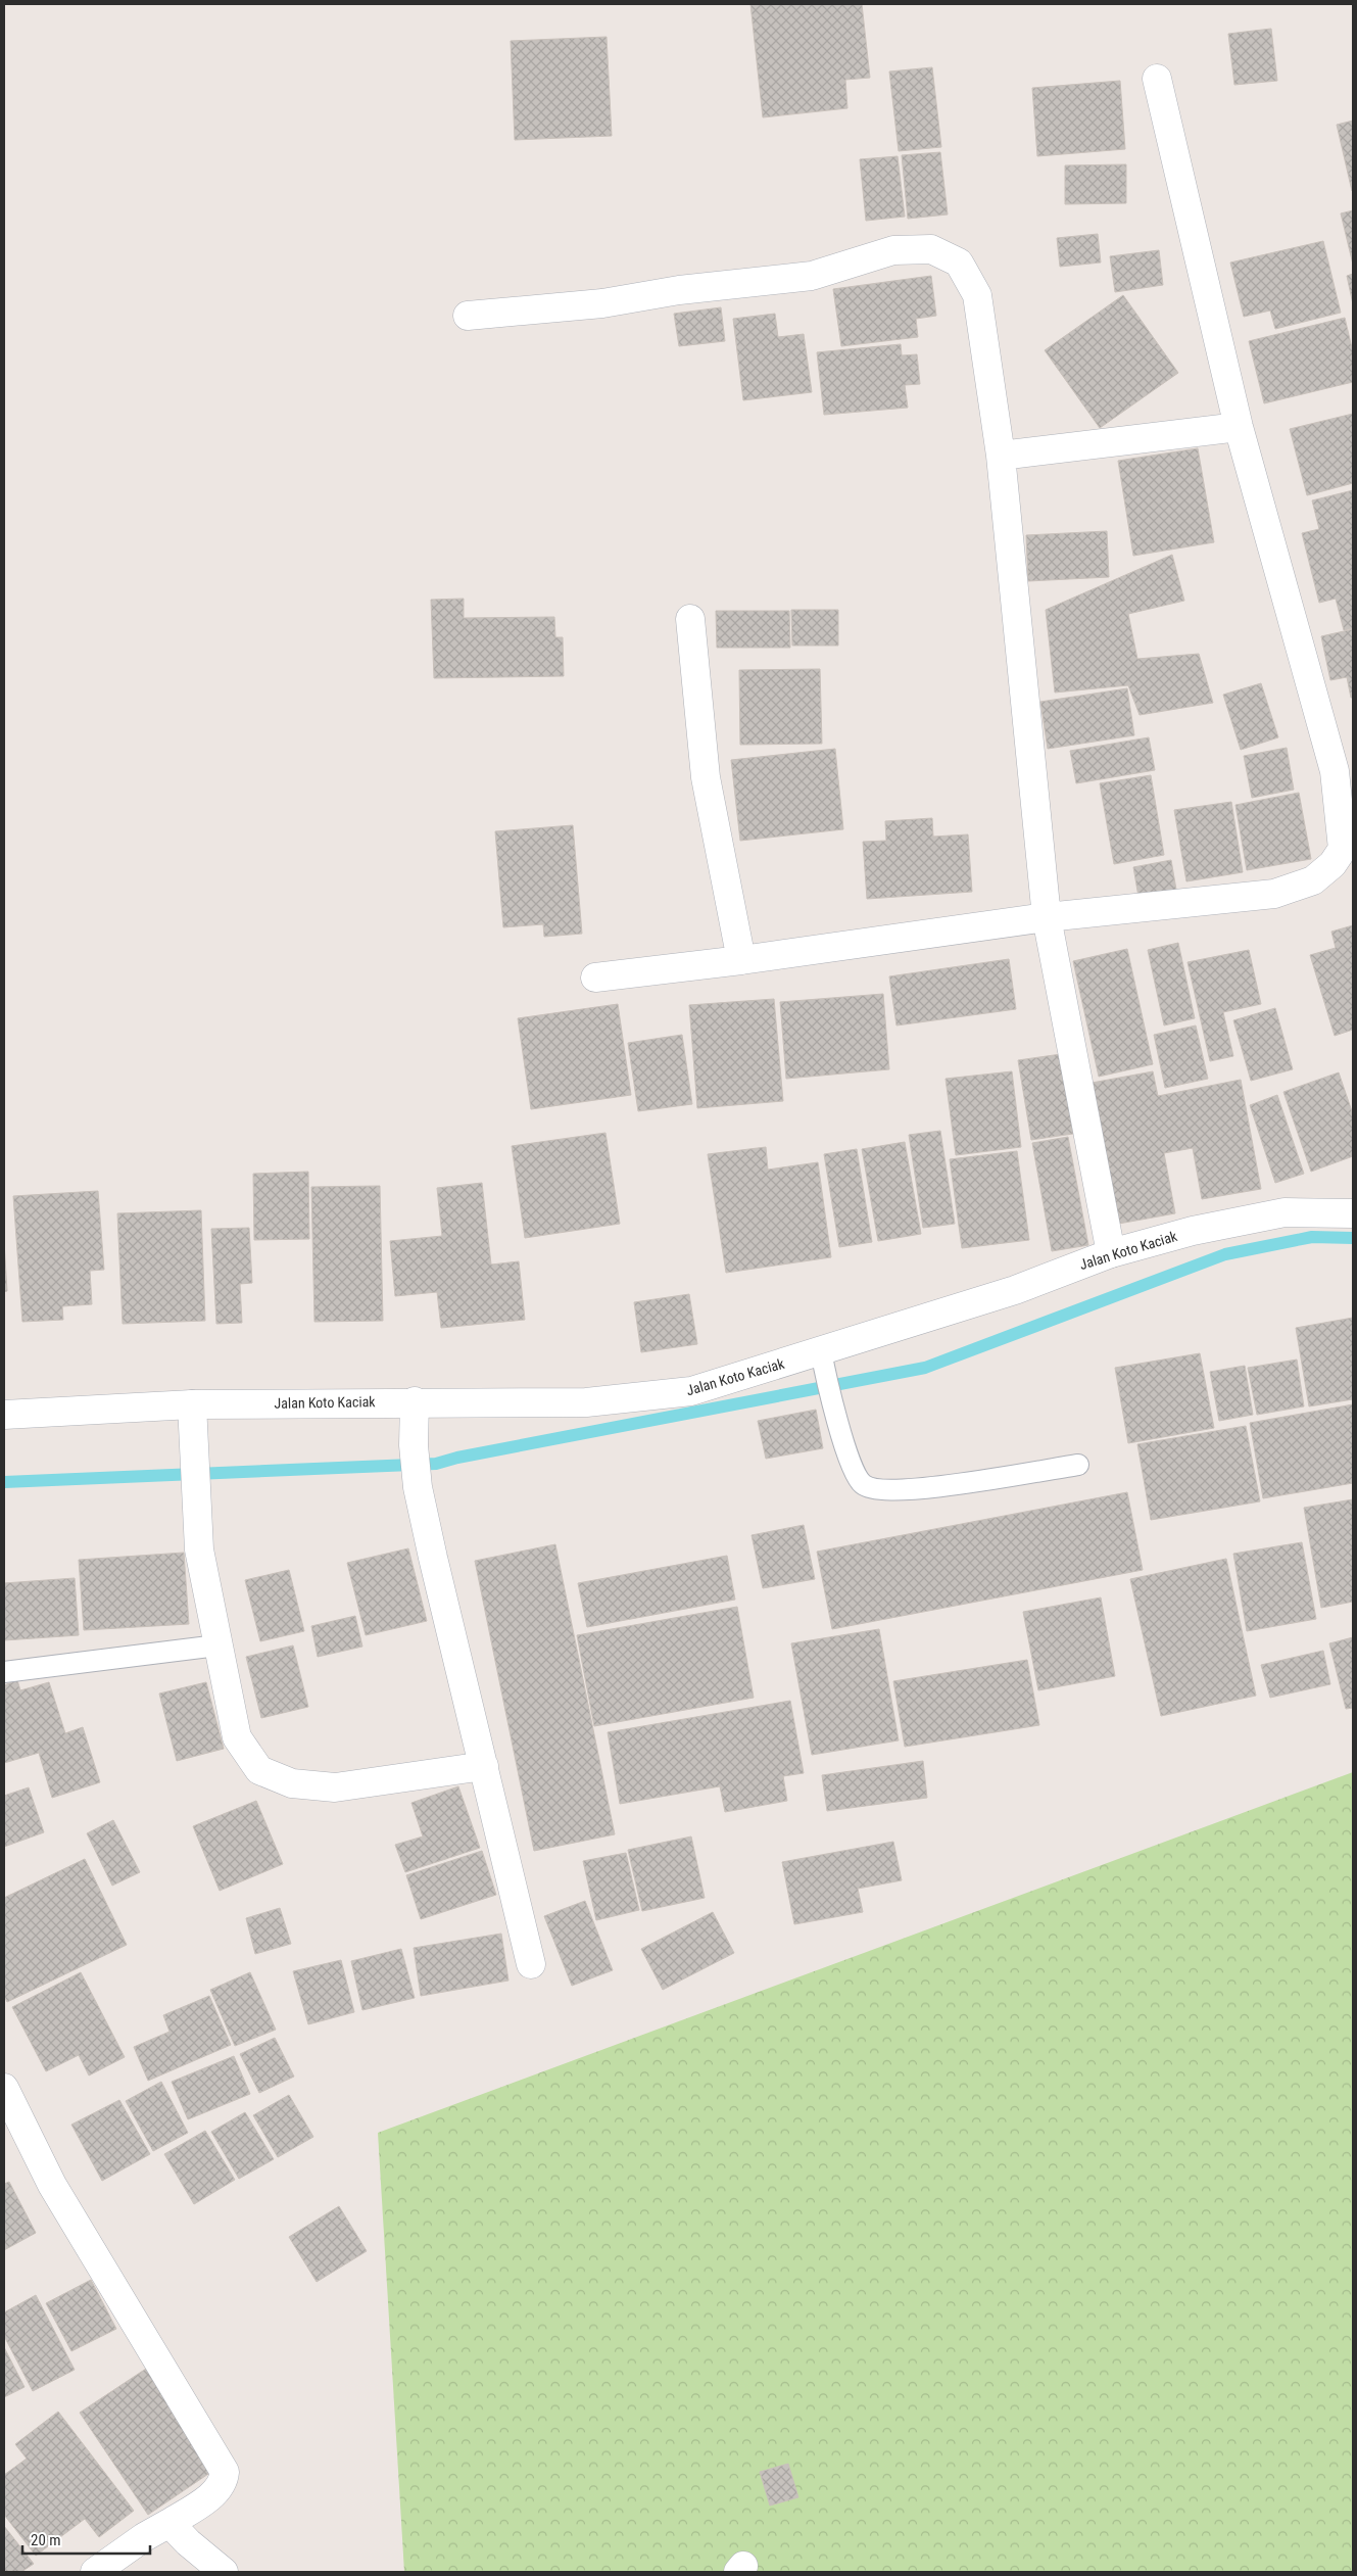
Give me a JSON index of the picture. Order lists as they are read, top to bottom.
{
  "streets": {
    "street": ["Jalan Koto Kaciak"]
  },
  "scale_bar": "20 m"
}
